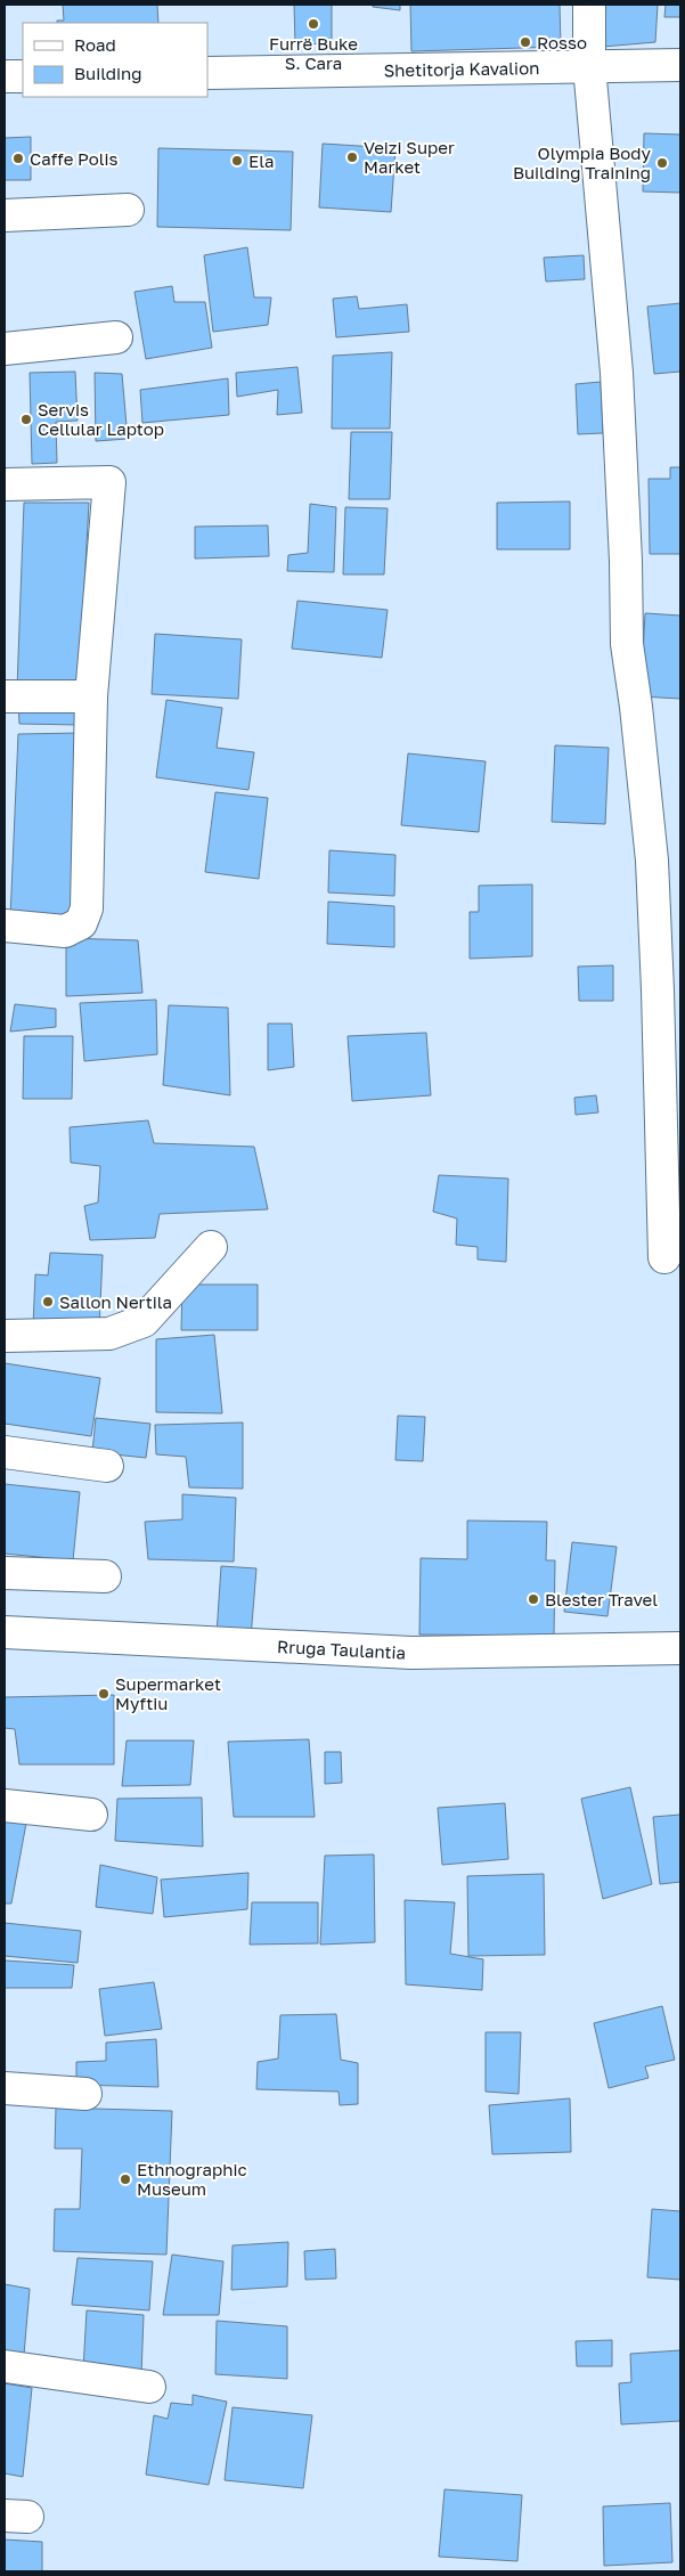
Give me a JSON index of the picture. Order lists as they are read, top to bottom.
{
  "streets": {
    "street": ["Shetitorja Kavalion", "Rruga Taulantia"]
  },
  "places": [
    "Furrë Buke S. Cara",
    "Rosso",
    "Veizi Super Market",
    "Caffe Polis",
    "Ela",
    "Olympia Body Building Training",
    "Servis Cellular Laptop",
    "Sallon Nertila",
    "Blester Travel",
    "Supermarket Myftiu",
    "Ethnographic Museum"
  ],
  "legend": ["Road", "Building"]
}
